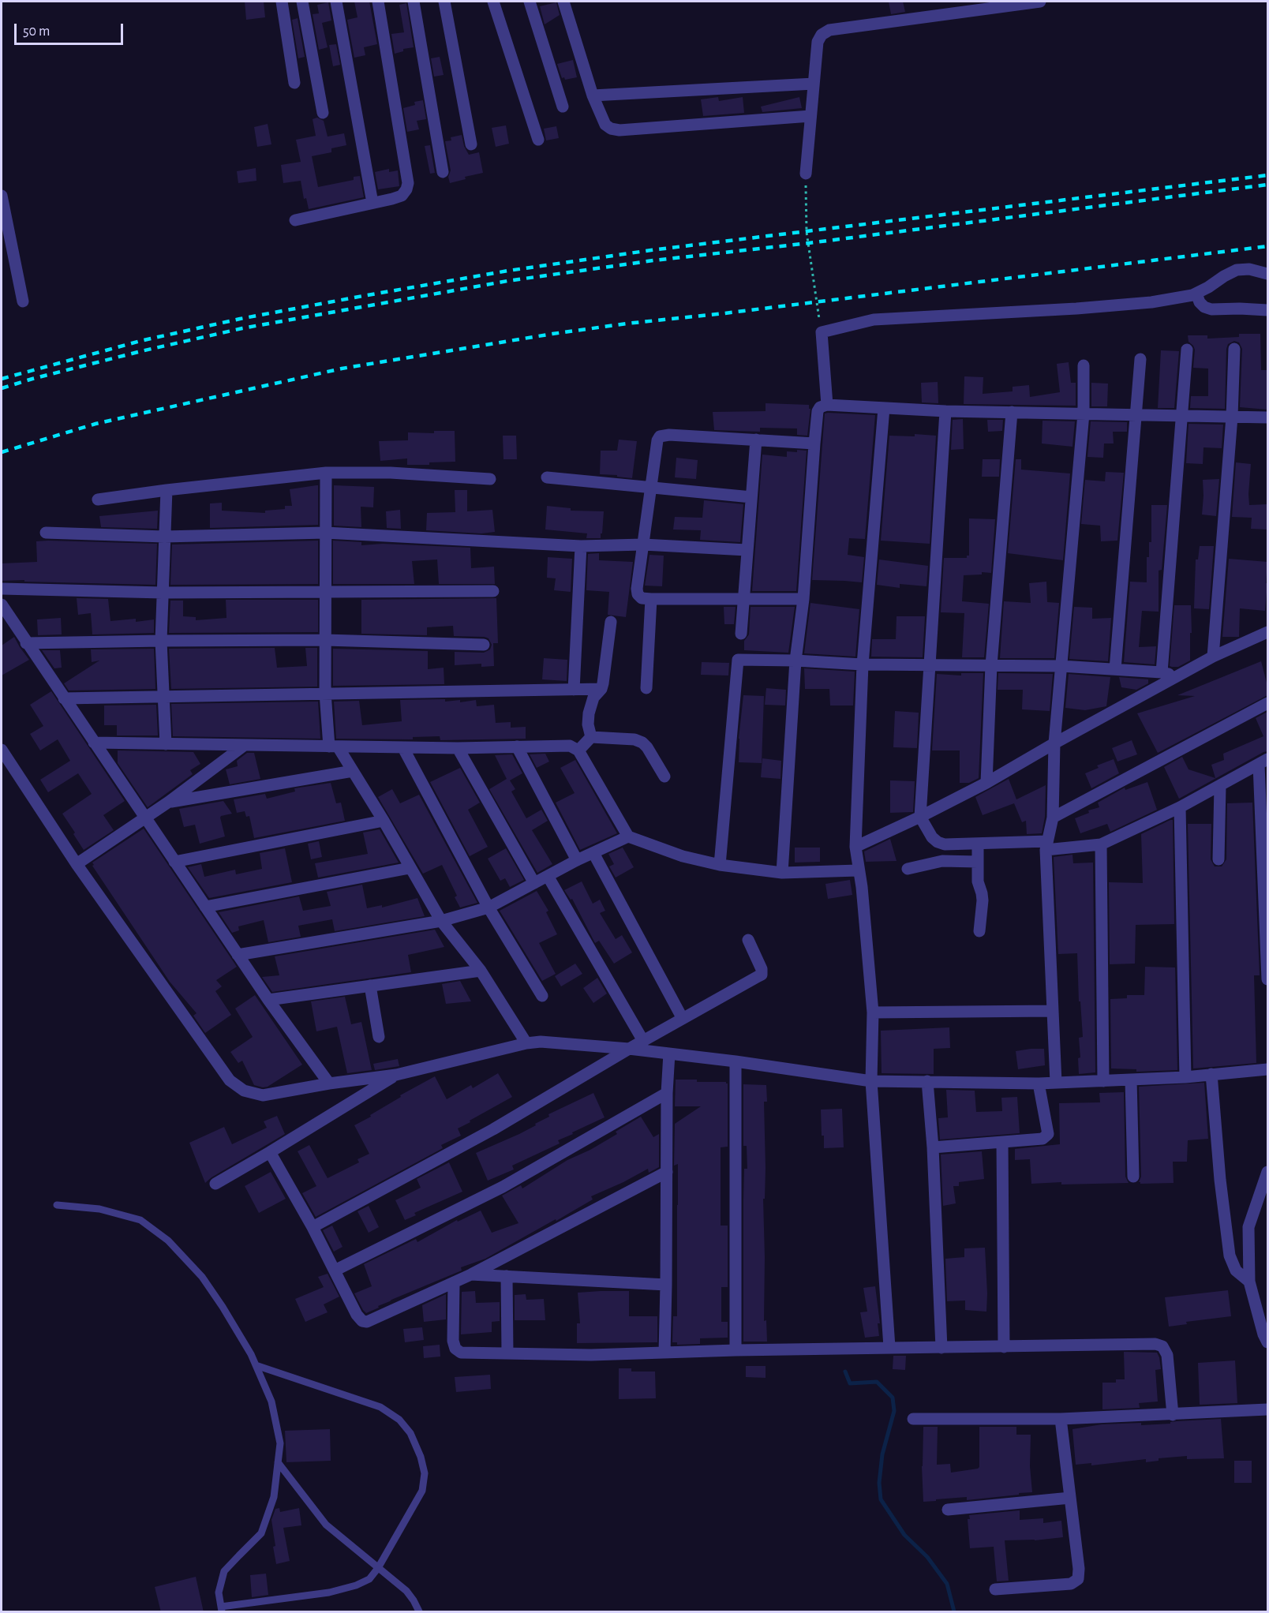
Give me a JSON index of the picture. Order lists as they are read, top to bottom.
{
  "scale_bar": "50 m"
}
